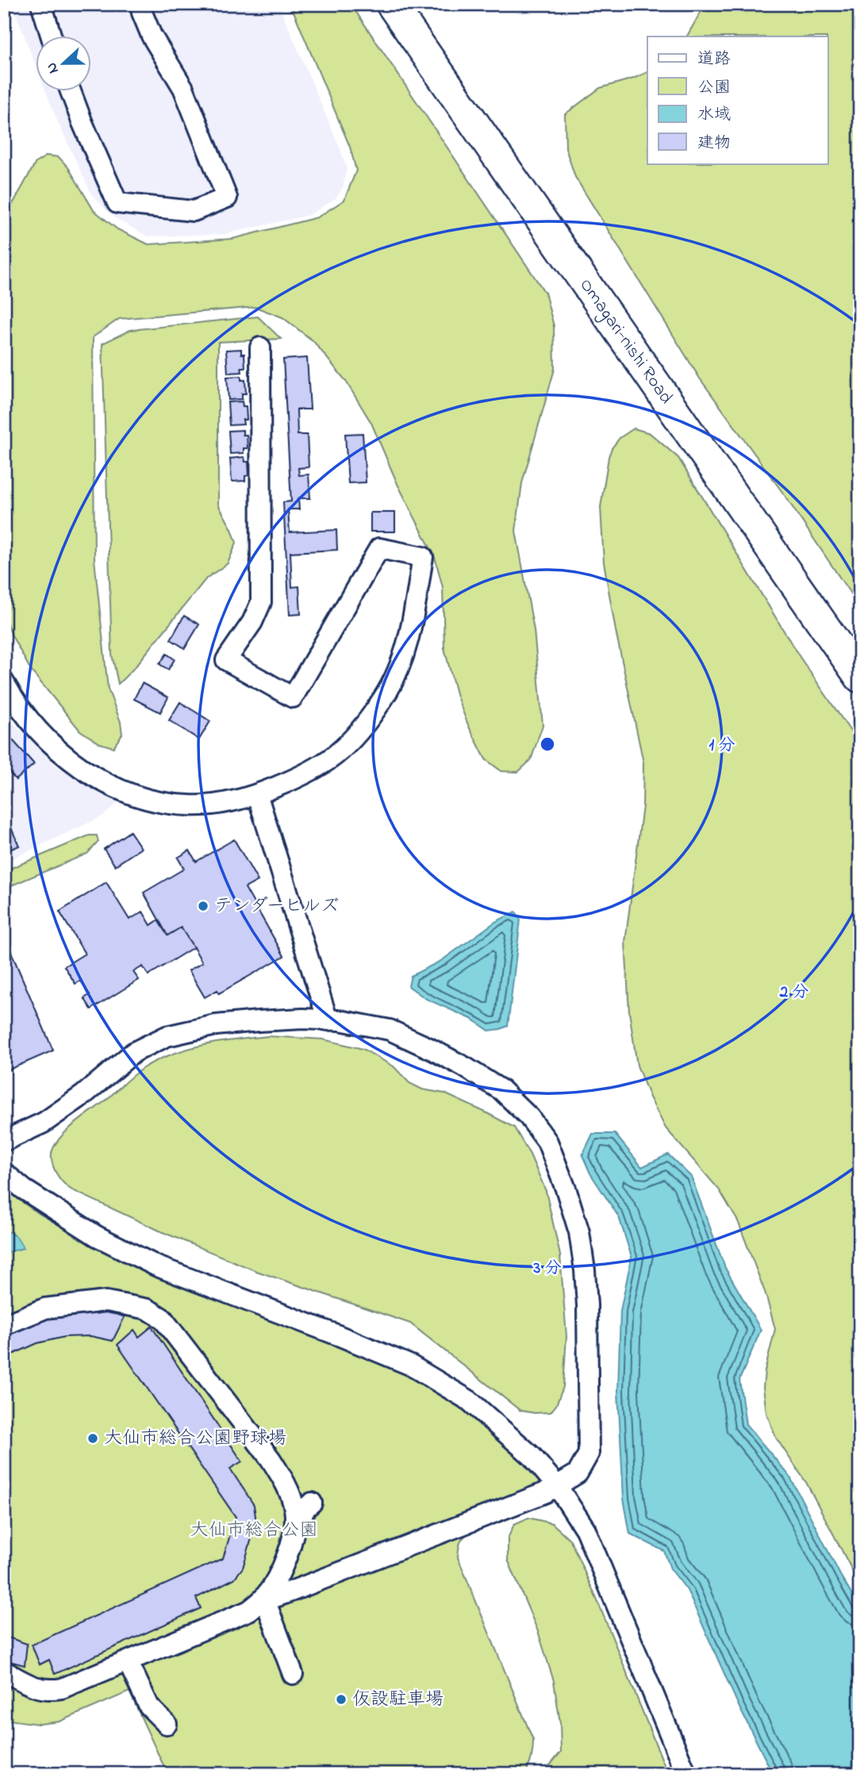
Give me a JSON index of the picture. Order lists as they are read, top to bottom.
{
  "streets": {
    "highway": ["Omagari-nishi Road"]
  },
  "parks": ["大仙市総合公園"],
  "places": ["テンダーヒルズ", "大仙市総合公園野球場", "仮設駐車場"],
  "legend": [
    "道路",
    "公園",
    "水域",
    "建物"
  ],
  "north": "left",
  "rings": ["1 分", "2 分", "3 分"]
}
